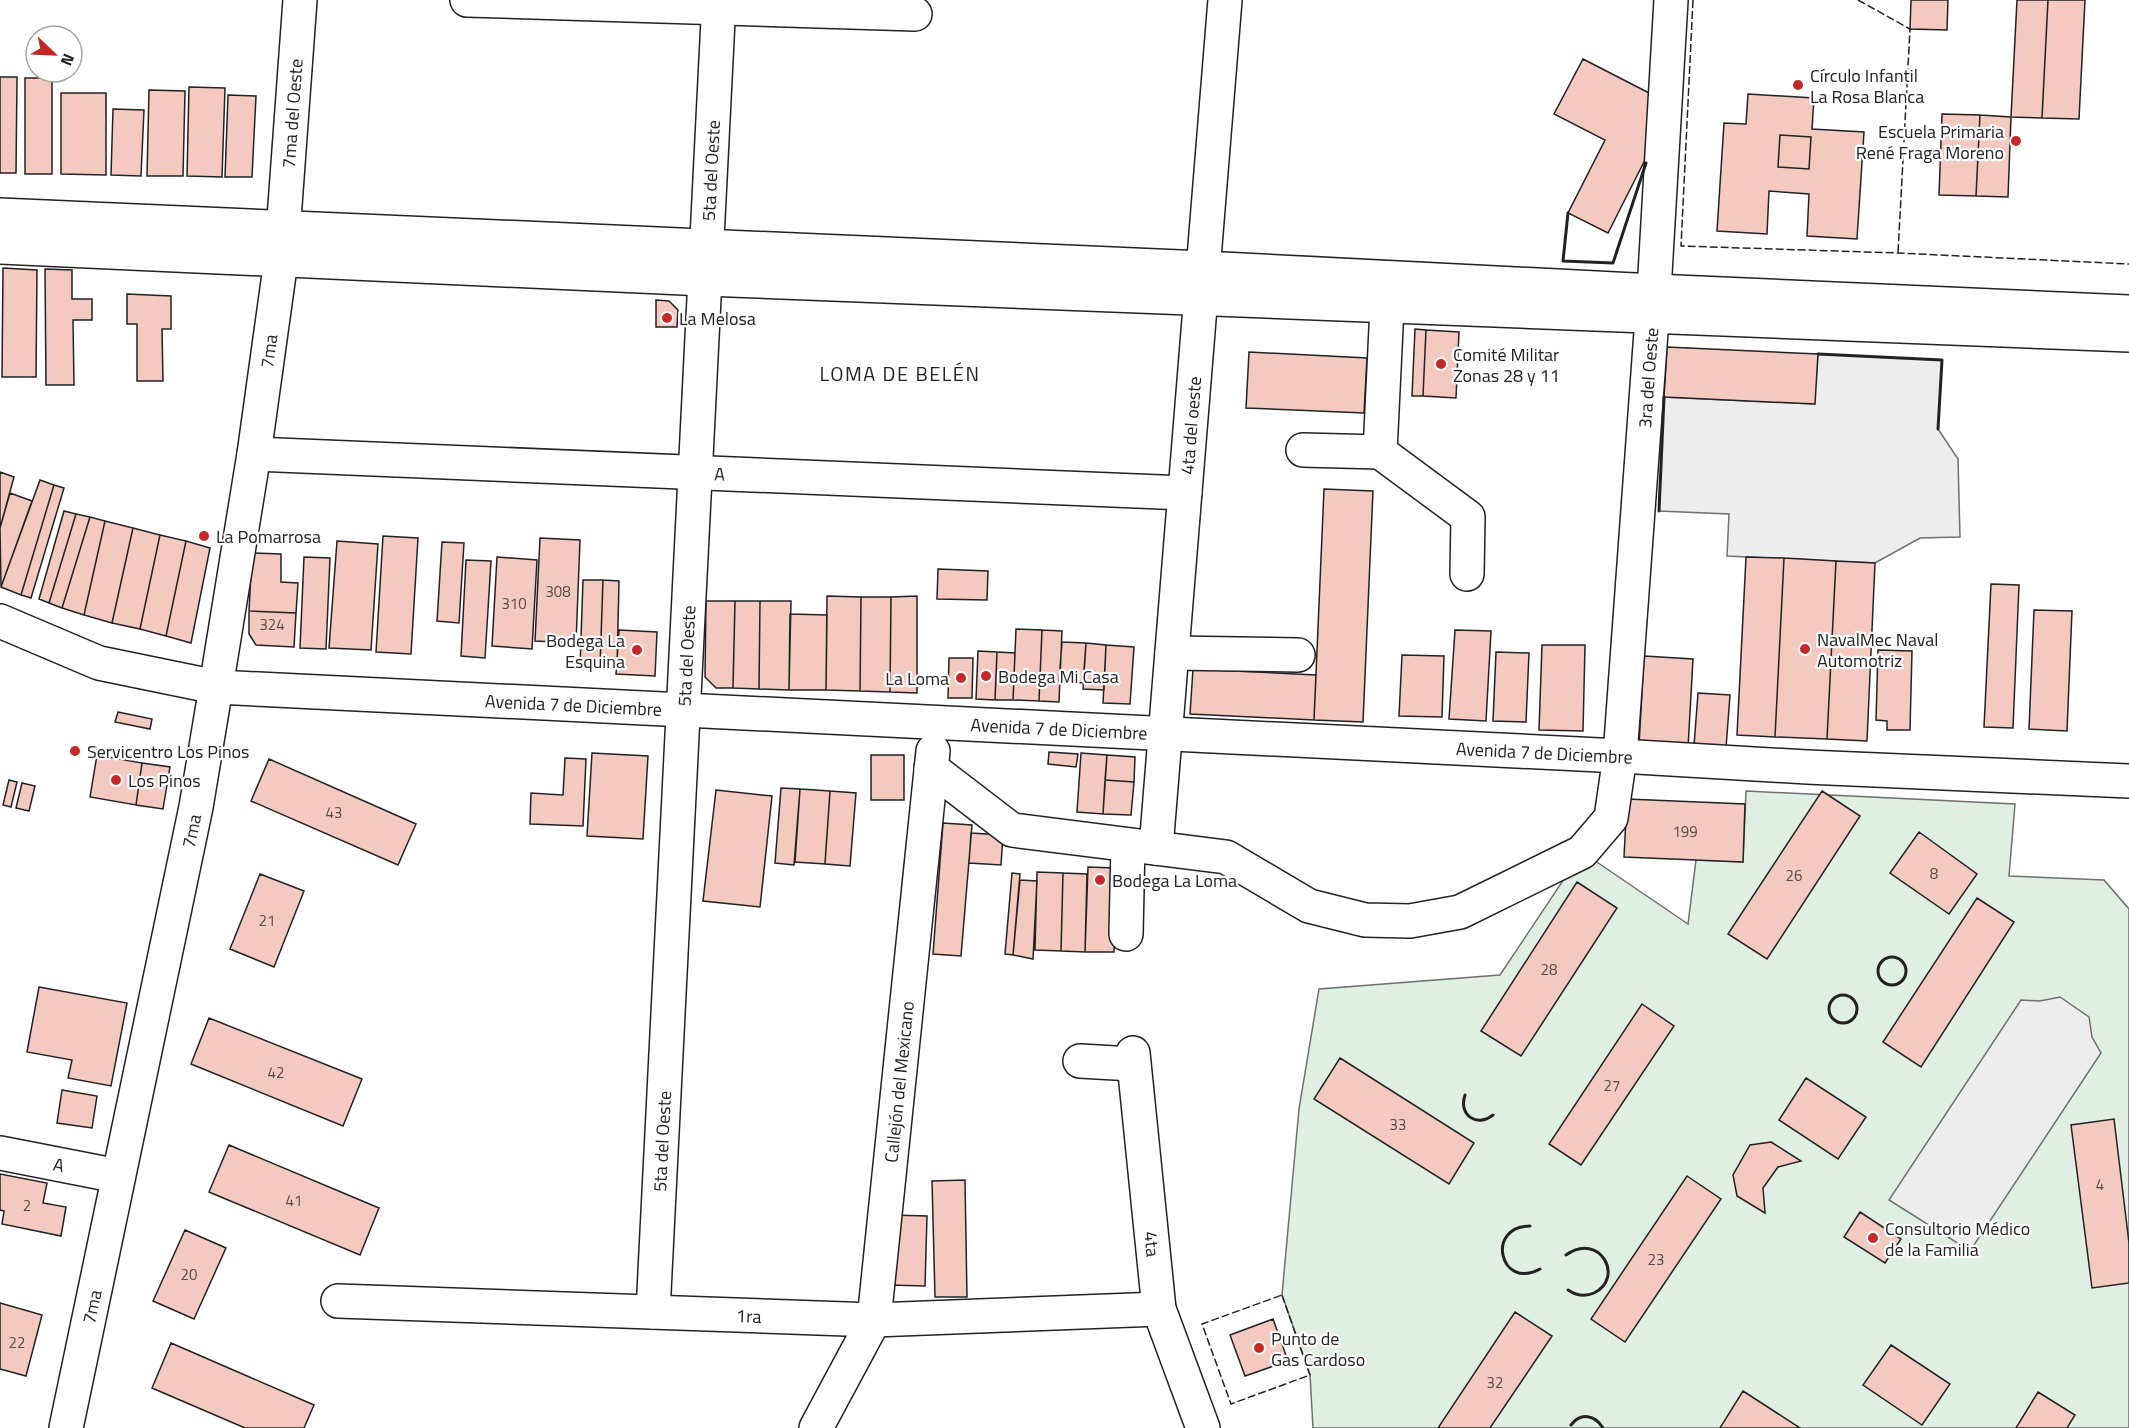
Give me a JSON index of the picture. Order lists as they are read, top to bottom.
{
  "streets": {
    "street": [
      "7ma del Oeste",
      "5ta del Oeste",
      "7ma",
      "3ra del Oeste",
      "4ta del oeste",
      "A",
      "Avenida 7 de Diciembre",
      "Callejón del Mexicano",
      "4ta",
      "1ra"
    ]
  },
  "crossings": [
    ["7ma del Oeste", "7ma"],
    ["5ta del Oeste", "A"],
    ["5ta del Oeste", "Avenida 7 de Diciembre"],
    ["5ta del Oeste", "1ra"],
    ["7ma", "A"],
    ["7ma", "Avenida 7 de Diciembre"],
    ["3ra del Oeste", "4ta del oeste"],
    ["3ra del Oeste", "Avenida 7 de Diciembre"],
    ["3ra del Oeste", "Callejón del Mexicano"],
    ["4ta del oeste", "A"],
    ["4ta del oeste", "Avenida 7 de Diciembre"],
    ["Avenida 7 de Diciembre", "Callejón del Mexicano"],
    ["Callejón del Mexicano", "1ra"],
    ["4ta", "1ra"]
  ],
  "districts": ["LOMA DE BELÉN"],
  "places": [
    "Círculo Infantil La Rosa Blanca",
    "Escuela Primaria René Fraga Moreno",
    "La Melosa",
    "Comité Militar Zonas 28 y 11",
    "La Pomarrosa",
    "NavalMec Naval Automotriz",
    "Bodega La Esquina",
    "Bodega Mi Casa",
    "La Loma",
    "Servicentro Los Pinos",
    "Los Pinos",
    "Bodega La Loma",
    "Consultorio Médico de la Familia",
    "Punto de Gas Cardoso"
  ],
  "house_numbers": [
    "308",
    "310",
    "324",
    "43",
    "199",
    "8",
    "26",
    "21",
    "28",
    "42",
    "27",
    "33",
    "4",
    "41",
    "2",
    "23",
    "20",
    "22",
    "32"
  ],
  "north": "bottom right"
}
